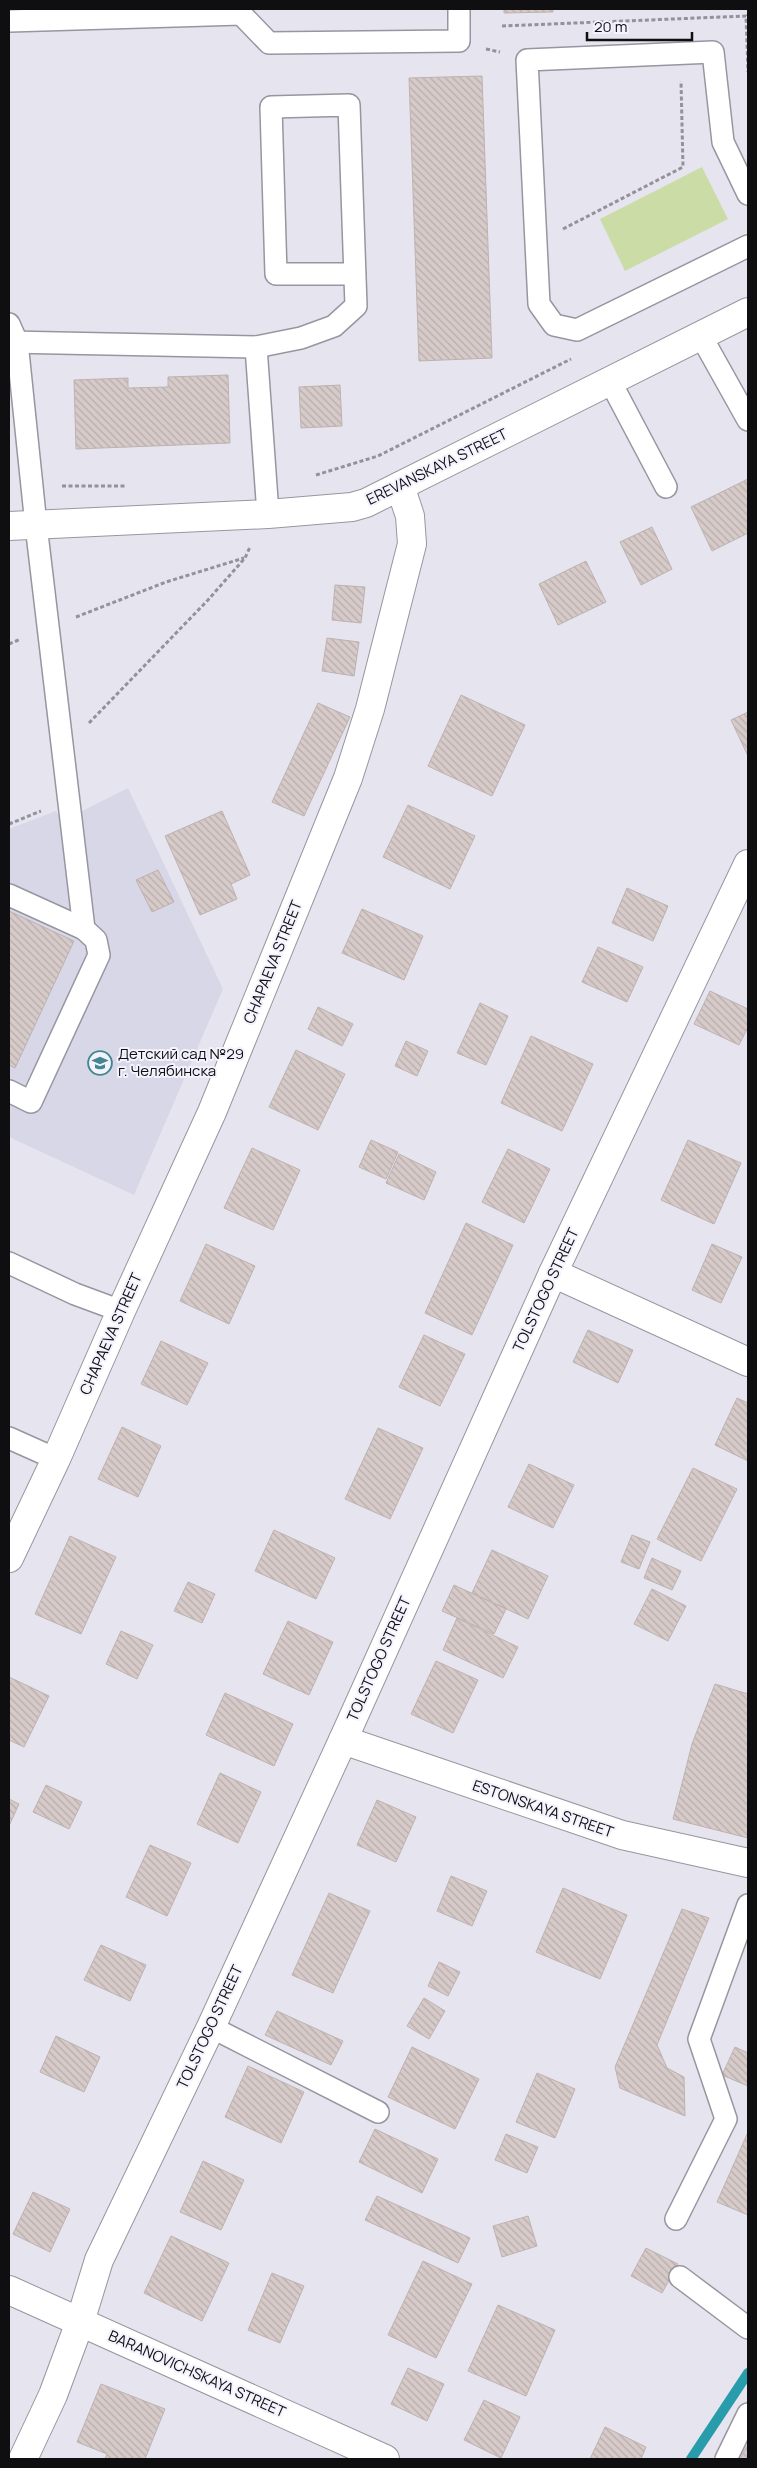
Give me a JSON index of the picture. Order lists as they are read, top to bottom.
{
  "streets": {
    "street": [
      "EREVANSKAYA STREET",
      "CHAPAEVA STREET",
      "TOLSTOGO STREET",
      "ESTONSKAYA STREET",
      "BARANOVICHSKAYA STREET"
    ]
  },
  "crossings": [
    ["EREVANSKAYA STREET", "CHAPAEVA STREET"],
    ["TOLSTOGO STREET", "ESTONSKAYA STREET"],
    ["TOLSTOGO STREET", "BARANOVICHSKAYA STREET"]
  ],
  "places": {
    "school or university": ["Детский сад №29 г. Челябинска"]
  },
  "scale_bar": "20 m"
}
